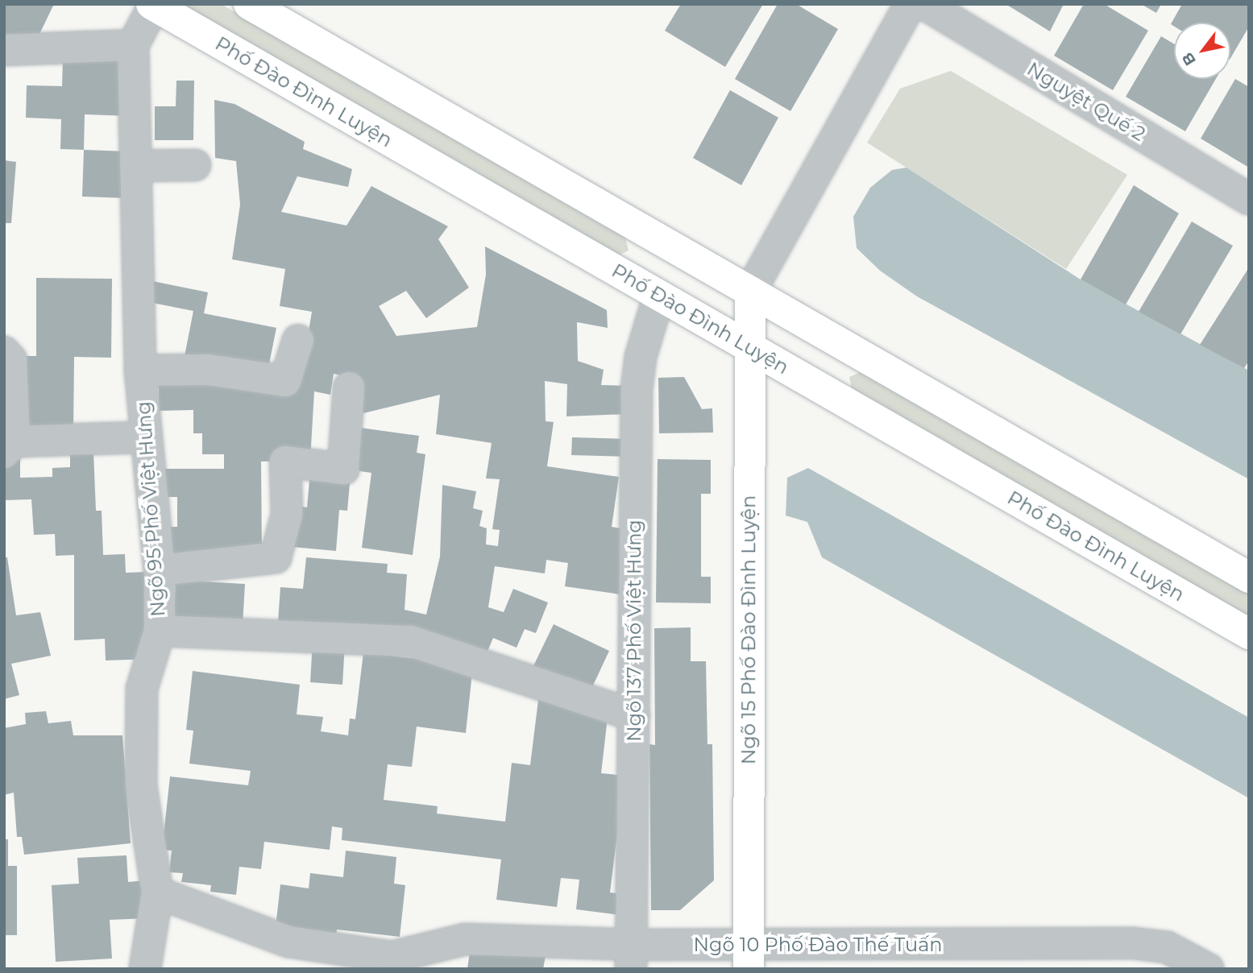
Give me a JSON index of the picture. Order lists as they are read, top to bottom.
{
  "streets": {
    "main road": ["Phố Đào Đình Luyện", "Ngõ 15 Phố Đào Đình Luyện"],
    "street": [
      "Nguyệt Quế 2",
      "Ngõ 95 Phố Việt Hưng",
      "Ngõ 137 Phố Việt Hưng",
      "Ngõ 10 Phố Đào Thế Tuấn"
    ]
  },
  "crossings": [
    ["Phố Đào Đình Luyện", "Ngõ 15 Phố Đào Đình Luyện"],
    ["Phố Đào Đình Luyện", "Ngõ 137 Phố Việt Hưng"],
    ["Ngõ 95 Phố Việt Hưng", "Ngõ 10 Phố Đào Thế Tuấn"],
    ["Ngõ 15 Phố Đào Đình Luyện", "Ngõ 10 Phố Đào Thế Tuấn"],
    ["Ngõ 137 Phố Việt Hưng", "Ngõ 10 Phố Đào Thế Tuấn"]
  ],
  "north": "bottom left"
}
